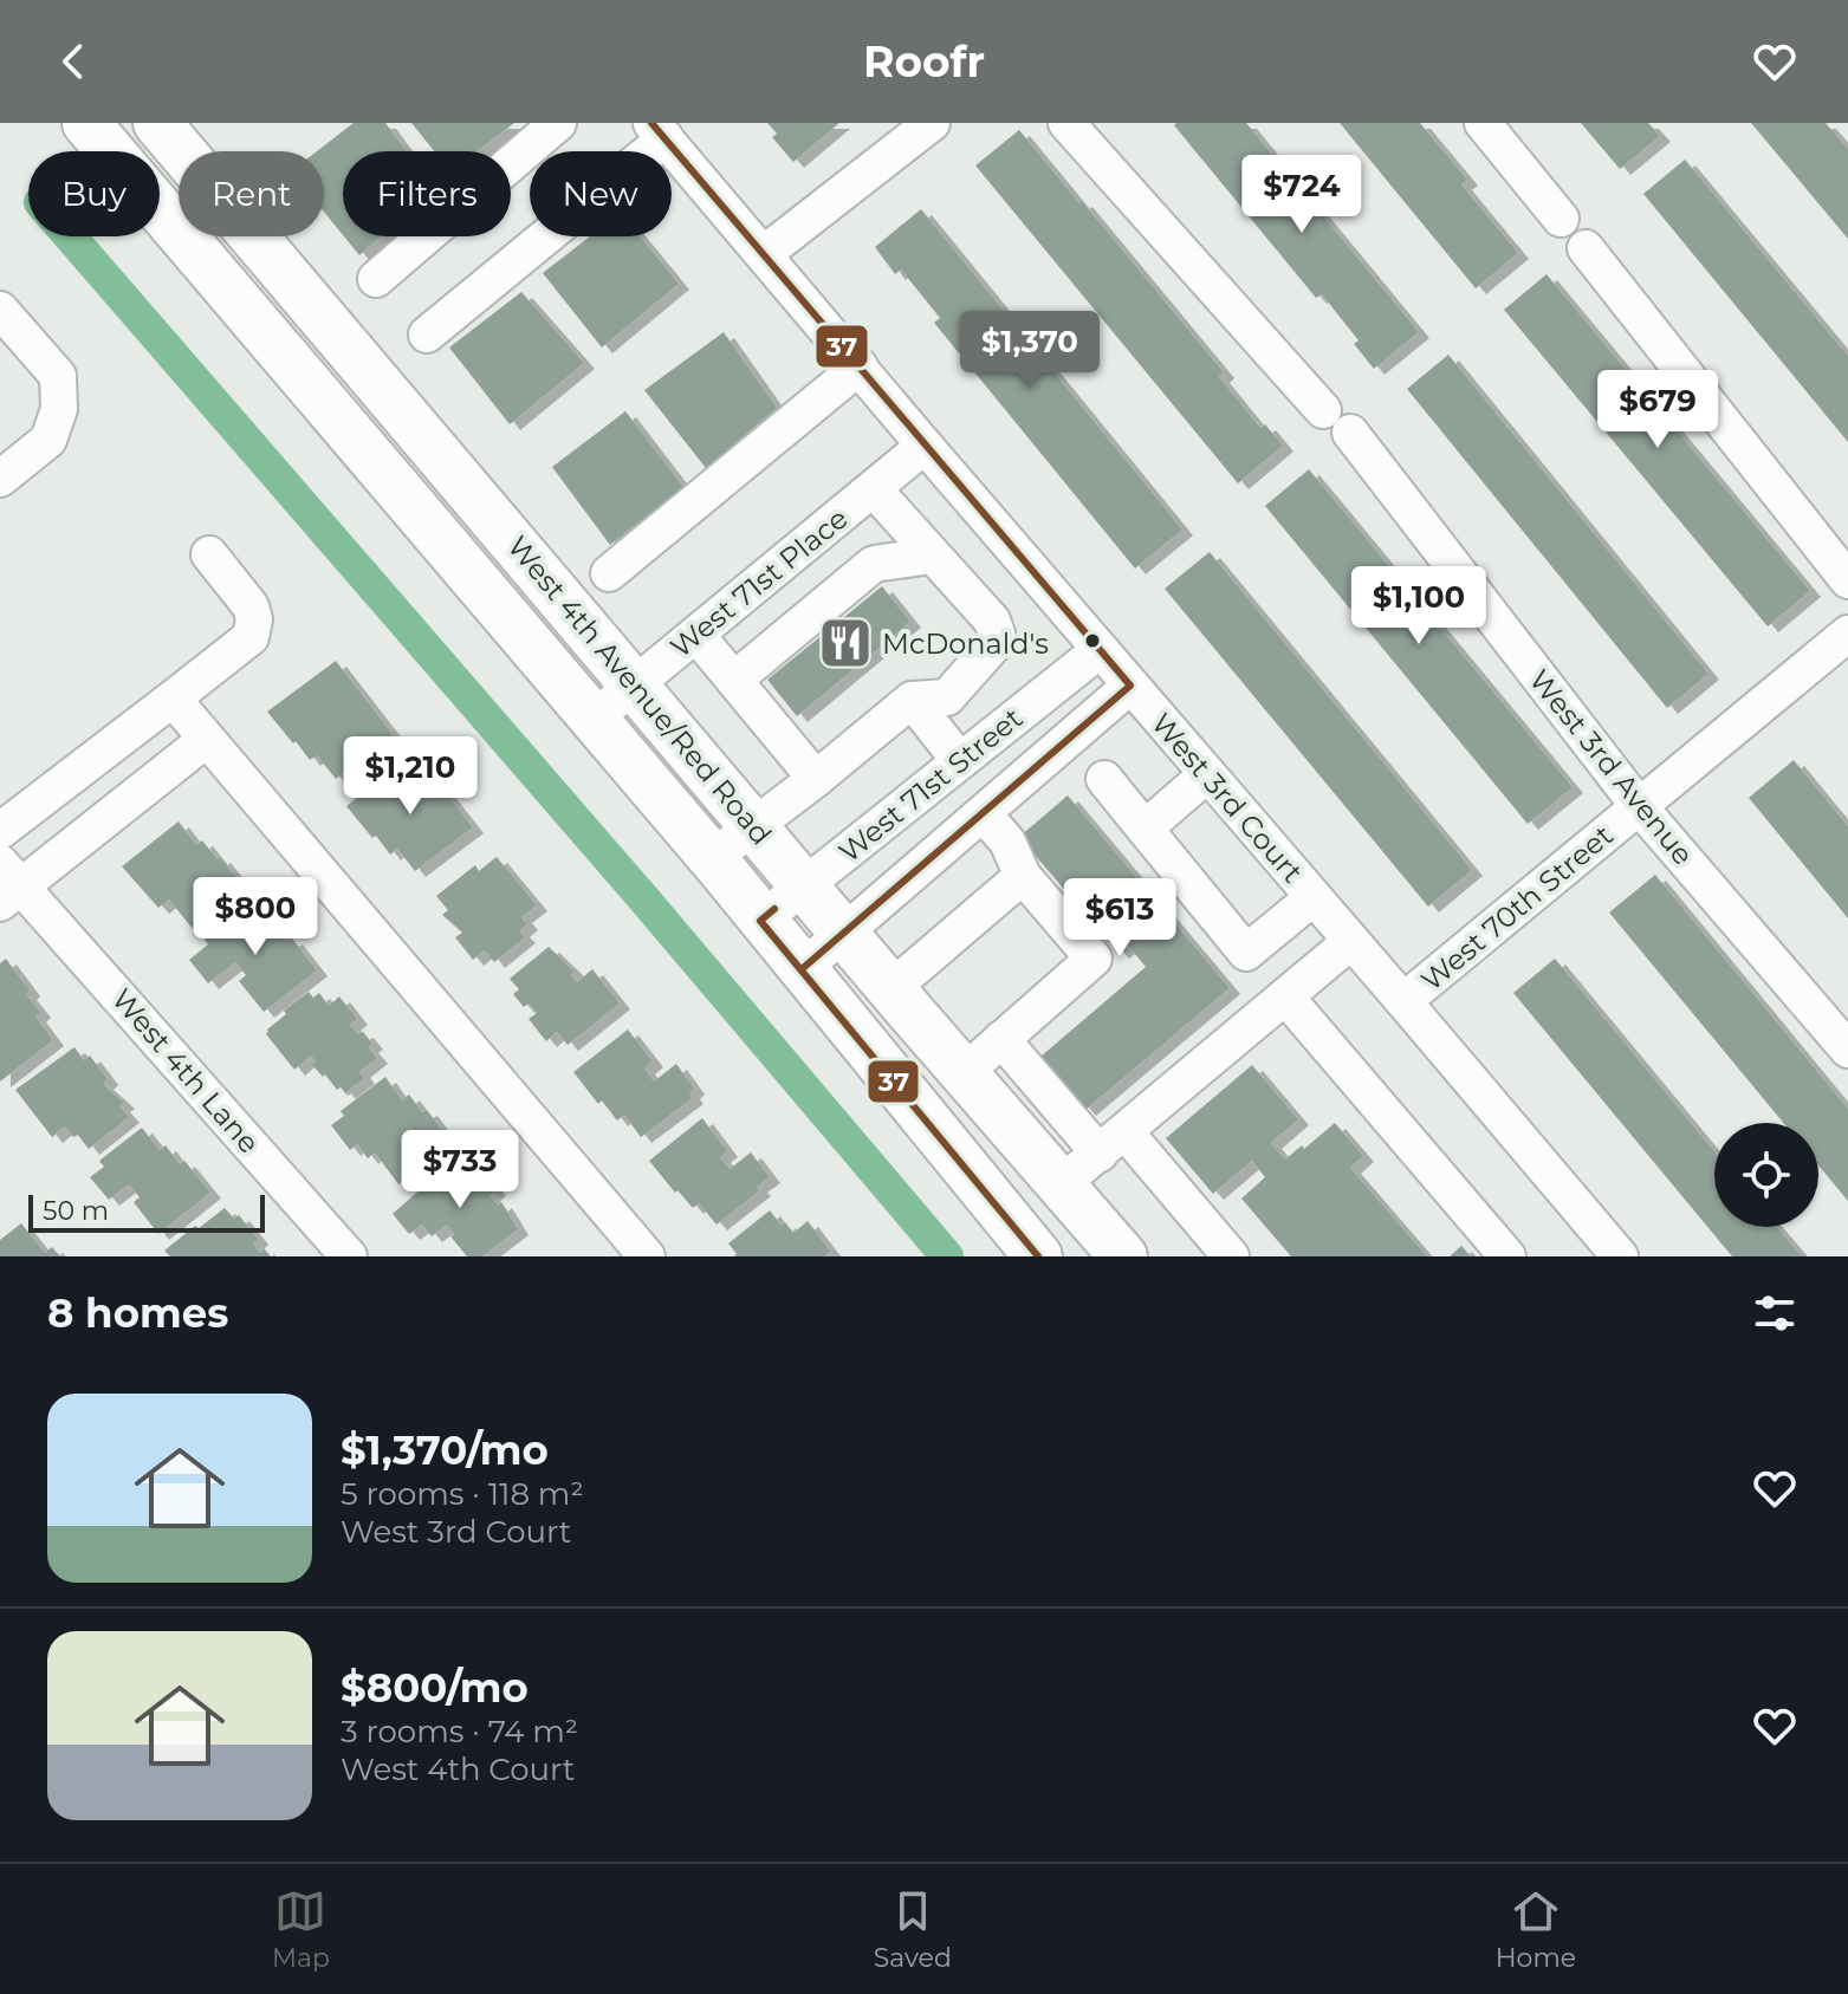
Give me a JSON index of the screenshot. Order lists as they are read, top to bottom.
{
  "streets": {
    "main road": ["West 4th Avenue/Red Road"],
    "street": [
      "West 71st Place",
      "West 3rd Avenue",
      "West 71st Street",
      "West 3rd Court",
      "West 70th Street",
      "West 4th Lane"
    ]
  },
  "crossings": [
    ["West 71st Place", "West 4th Avenue/Red Road"],
    ["West 71st Place", "West 3rd Court"],
    ["West 4th Avenue/Red Road", "West 71st Street"],
    ["West 3rd Avenue", "West 70th Street"],
    ["West 71st Street", "West 3rd Court"],
    ["West 3rd Court", "West 70th Street"]
  ],
  "places": {
    "restaurant": ["McDonald's"]
  },
  "lines": ["transit line 37"],
  "scale_bar": "50 m",
  "page": {
    "header": "Roofr",
    "chip": [
      "Buy",
      "Rent",
      "Filters",
      "New"
    ],
    "price": [
      "$724",
      "$1,370",
      "$679",
      "$1,100",
      "$1,210",
      "$800",
      "$613",
      "$733"
    ],
    "scale": "50 m",
    "heading": "8 homes",
    "list": [
      {
        "name": "$1,370/mo",
        "note": "5 rooms · 118 m² · West 3rd Court"
      },
      {
        "name": "$800/mo",
        "note": "3 rooms · 74 m² · West 4th Court"
      }
    ],
    "tabs": ["Map", "Saved", "Home"]
  }
}
